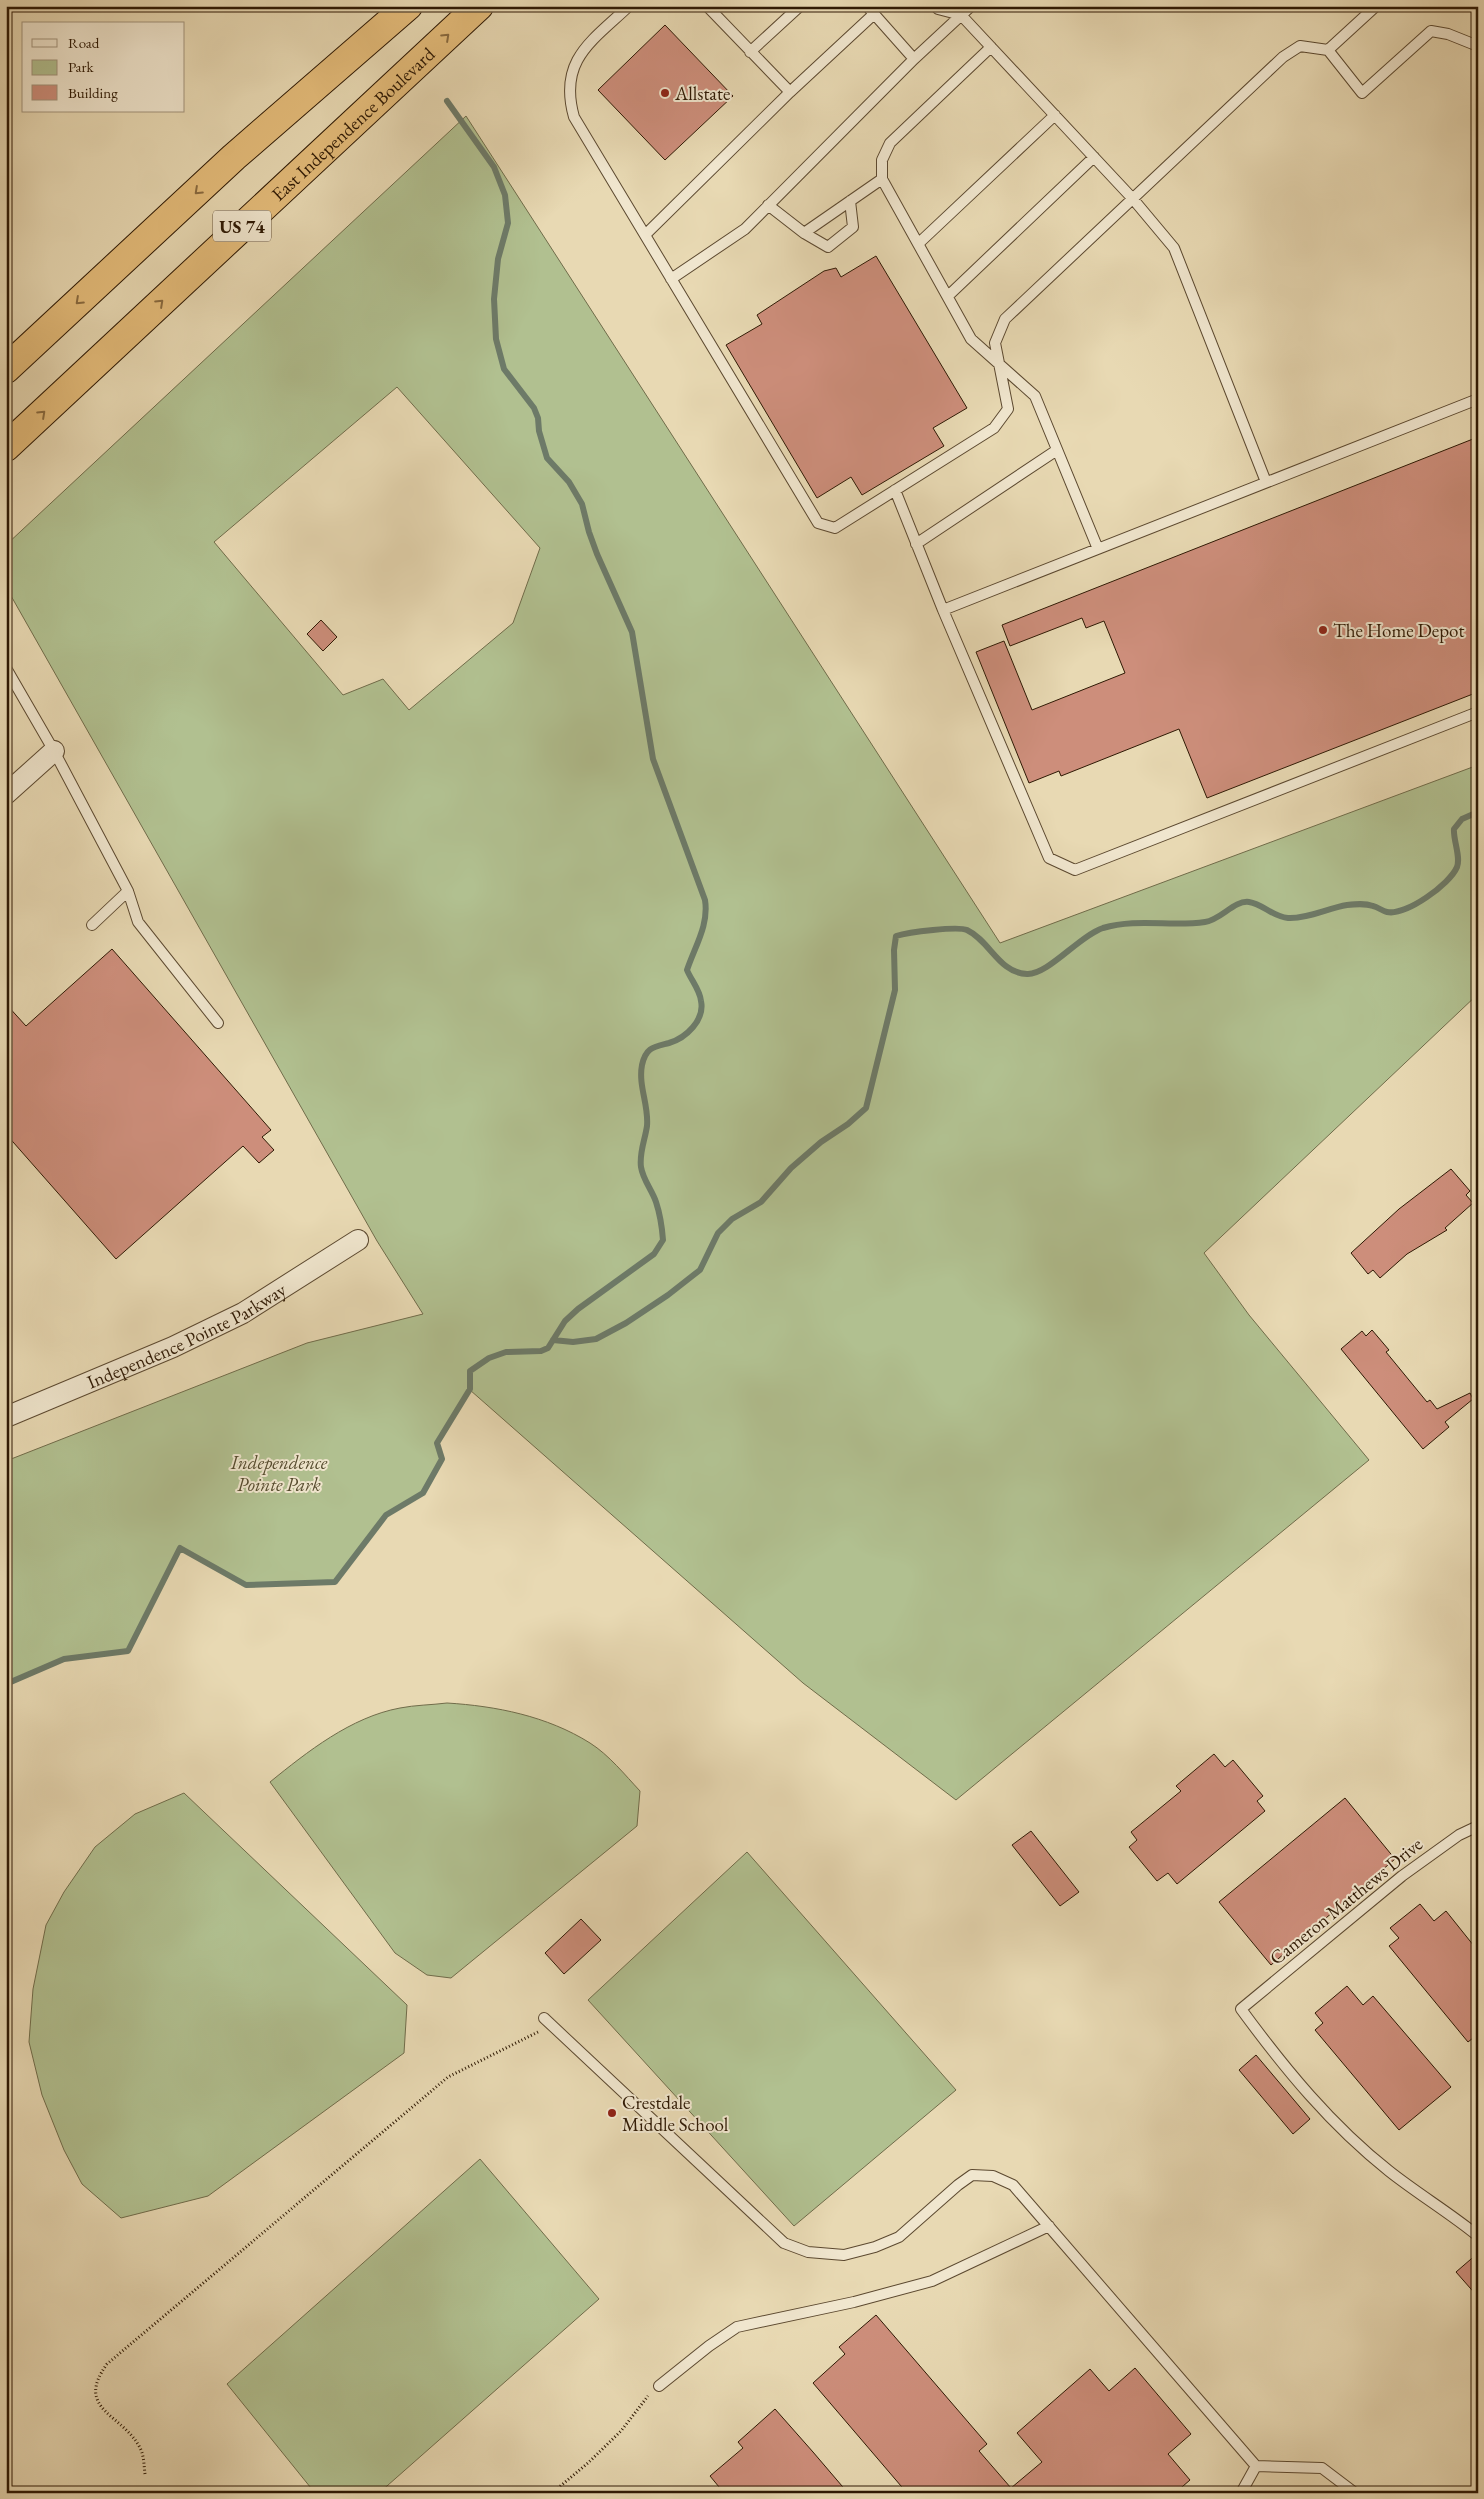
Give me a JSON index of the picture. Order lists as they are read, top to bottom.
{
  "streets": {
    "highway": ["East Independence Boulevard", "US 74"],
    "street": ["Independence Pointe Parkway"],
    "lane": ["Cameron Matthews Drive"]
  },
  "parks": ["Independence Pointe Park"],
  "places": ["Allstate", "The Home Depot", "Crestdale Middle School"],
  "legend": ["Road", "Park", "Building"]
}
